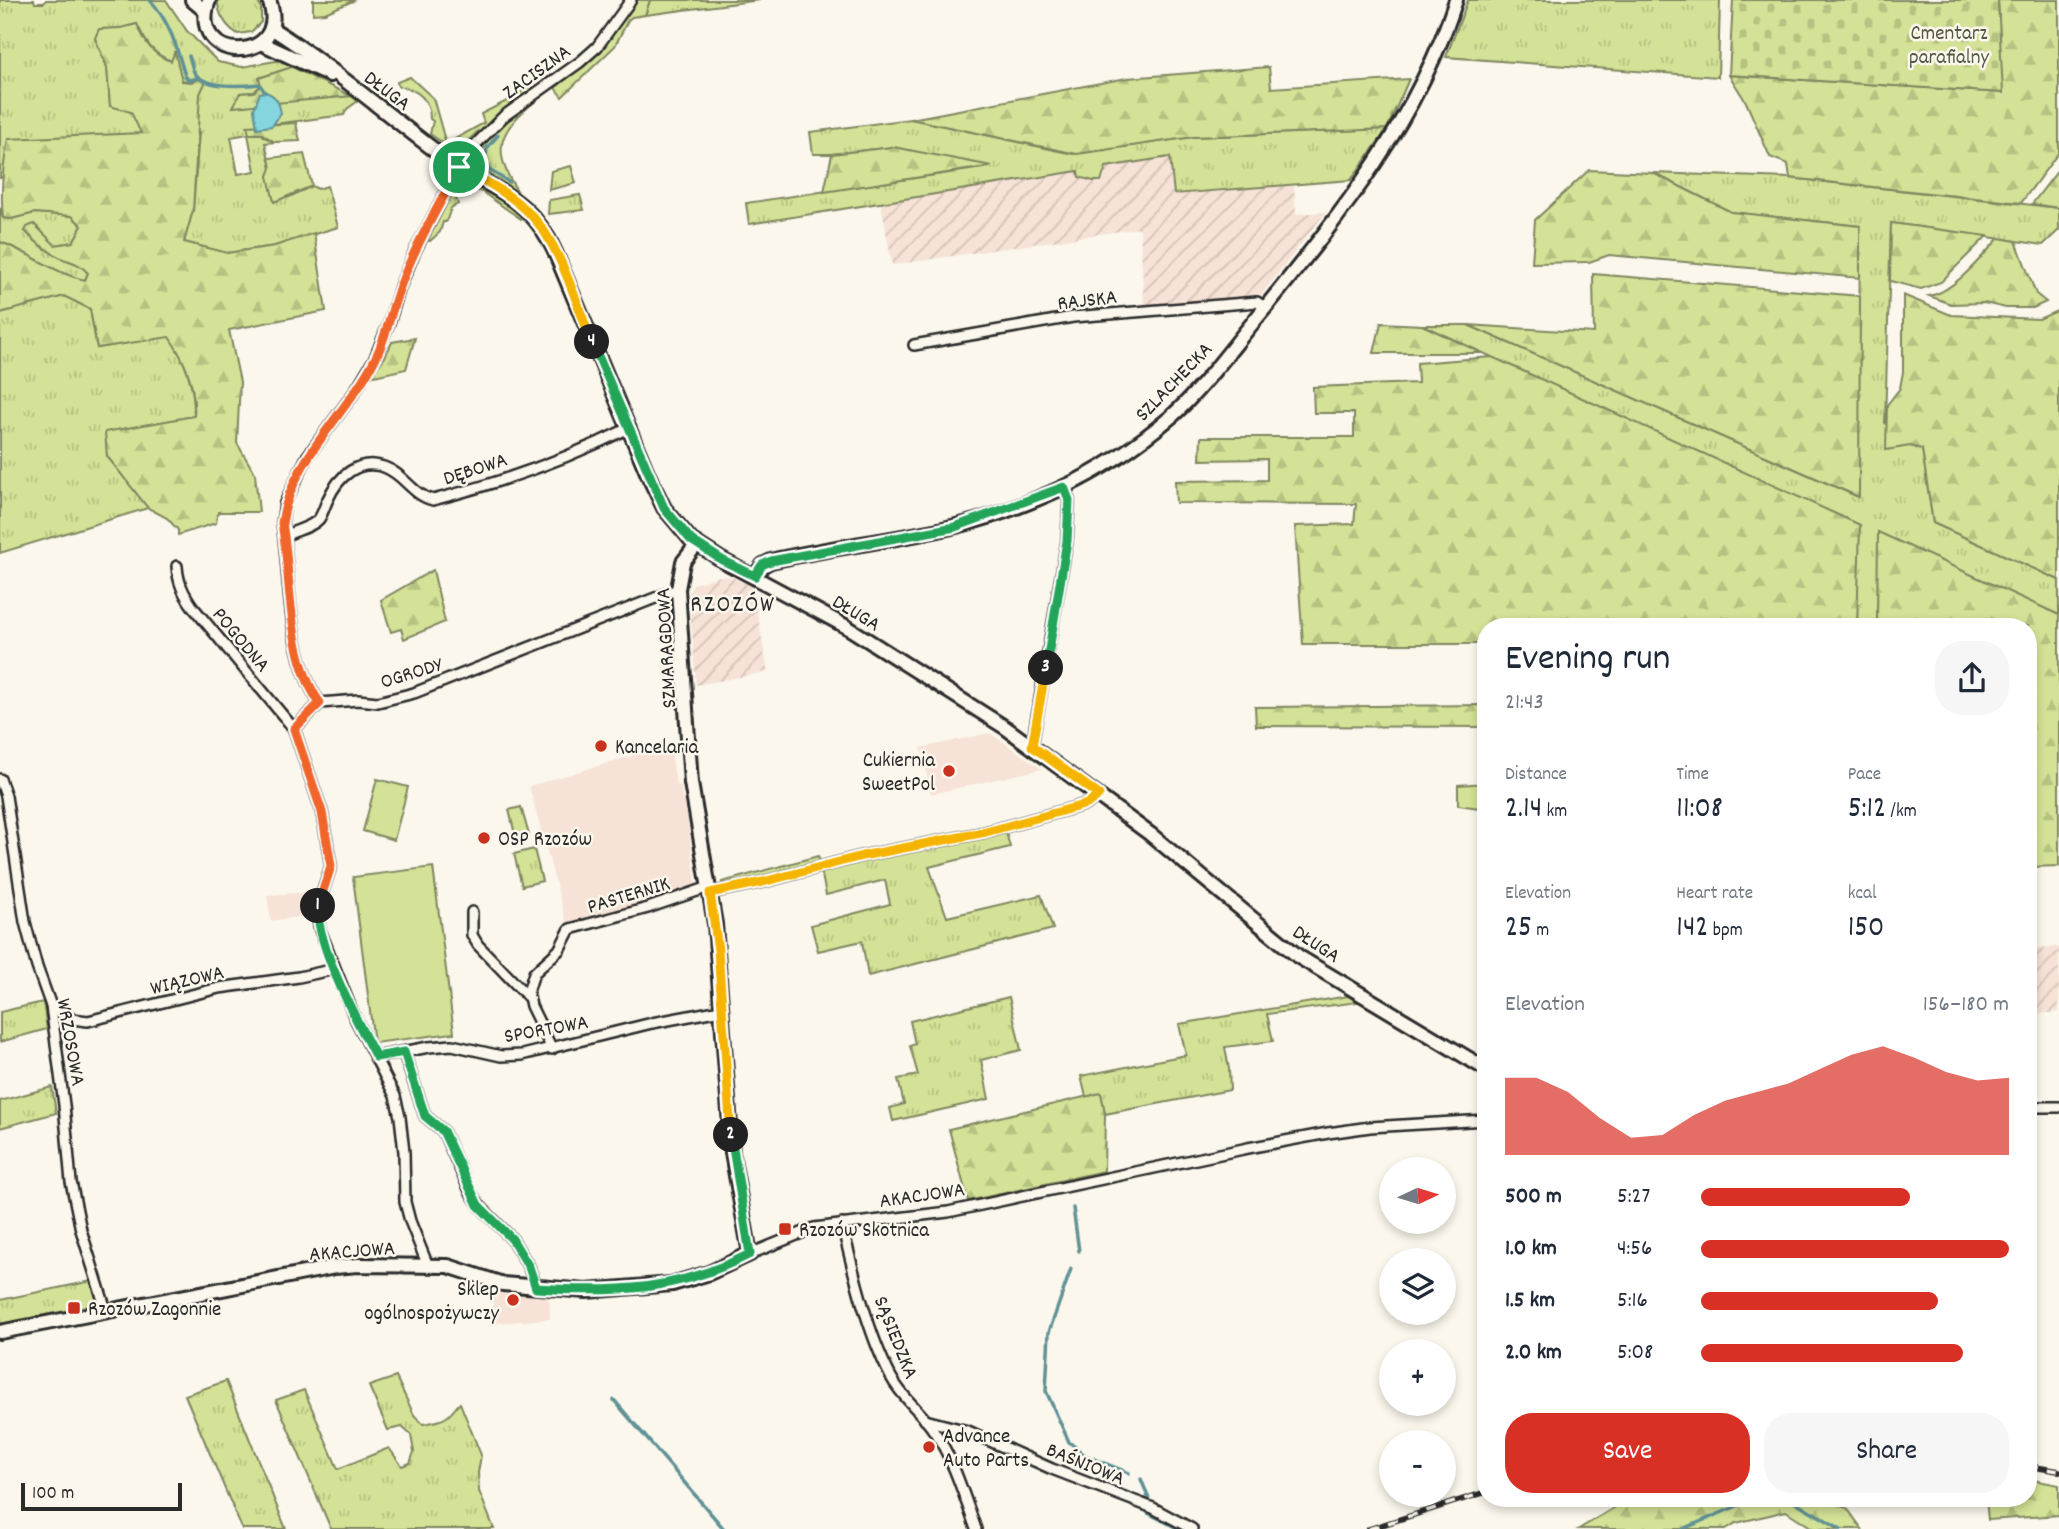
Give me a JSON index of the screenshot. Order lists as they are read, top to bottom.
{
  "streets": {
    "street": [
      "ZACISZNA",
      "DŁUGA",
      "RAJSKA",
      "SZLACHECKA",
      "DĘBOWA",
      "POGODNA",
      "SZMARAGDOWA",
      "OGRODY",
      "PASTERNIK",
      "WIĄZOWA",
      "SPORTOWA",
      "WRZOSOWA",
      "AKACJOWA",
      "SĄSIEDZKA",
      "BAŚNIOWA"
    ]
  },
  "crossings": [
    ["ZACISZNA", "DŁUGA"],
    ["ZACISZNA", "DĘBOWA"],
    ["ZACISZNA", "OGRODY"],
    ["DŁUGA", "SZLACHECKA"],
    ["DŁUGA", "DĘBOWA"],
    ["DŁUGA", "SZMARAGDOWA"],
    ["DŁUGA", "PASTERNIK"],
    ["RAJSKA", "SZLACHECKA"],
    ["SZMARAGDOWA", "OGRODY"],
    ["SZMARAGDOWA", "PASTERNIK"],
    ["SZMARAGDOWA", "SPORTOWA"],
    ["SZMARAGDOWA", "AKACJOWA"],
    ["WIĄZOWA", "WRZOSOWA"],
    ["WRZOSOWA", "AKACJOWA"],
    ["AKACJOWA", "SĄSIEDZKA"],
    ["SĄSIEDZKA", "BAŚNIOWA"]
  ],
  "districts": ["RZOZÓW"],
  "parks": ["Cmentarz parafialny"],
  "places": {
    "other": [
      "Kancelaria",
      "Cukiernia SweetPol",
      "OSP Rzozów",
      "Sklep ogólnospożywczy",
      "Advance Auto Parts"
    ],
    "transit": ["Rzozów Skotnica", "Rzozów Zagonnie"]
  },
  "scale_bar": "100 m",
  "north": "right",
  "page": {
    "pins": [
      "4",
      "3",
      "1",
      "2"
    ],
    "heading": ["Evening run", "21:43"],
    "stats": [
      ["Distance", "2.14 km"],
      ["Time", "11:08"],
      ["Pace", "5:12 /km"],
      ["Elevation", "25 m"],
      ["Heart rate", "142 bpm"],
      ["kcal", "150"]
    ],
    "chart": ["Elevation", "156–180 m"],
    "map_buttons": ["+", "−"],
    "list": [
      {
        "name": "500 m",
        "note": "5:27"
      },
      {
        "name": "1.0 km",
        "note": "4:56"
      },
      {
        "name": "1.5 km",
        "note": "5:16"
      },
      {
        "name": "2.0 km",
        "note": "5:08"
      }
    ],
    "buttons": ["Save", "Share"],
    "scale": "100 m"
  }
}
